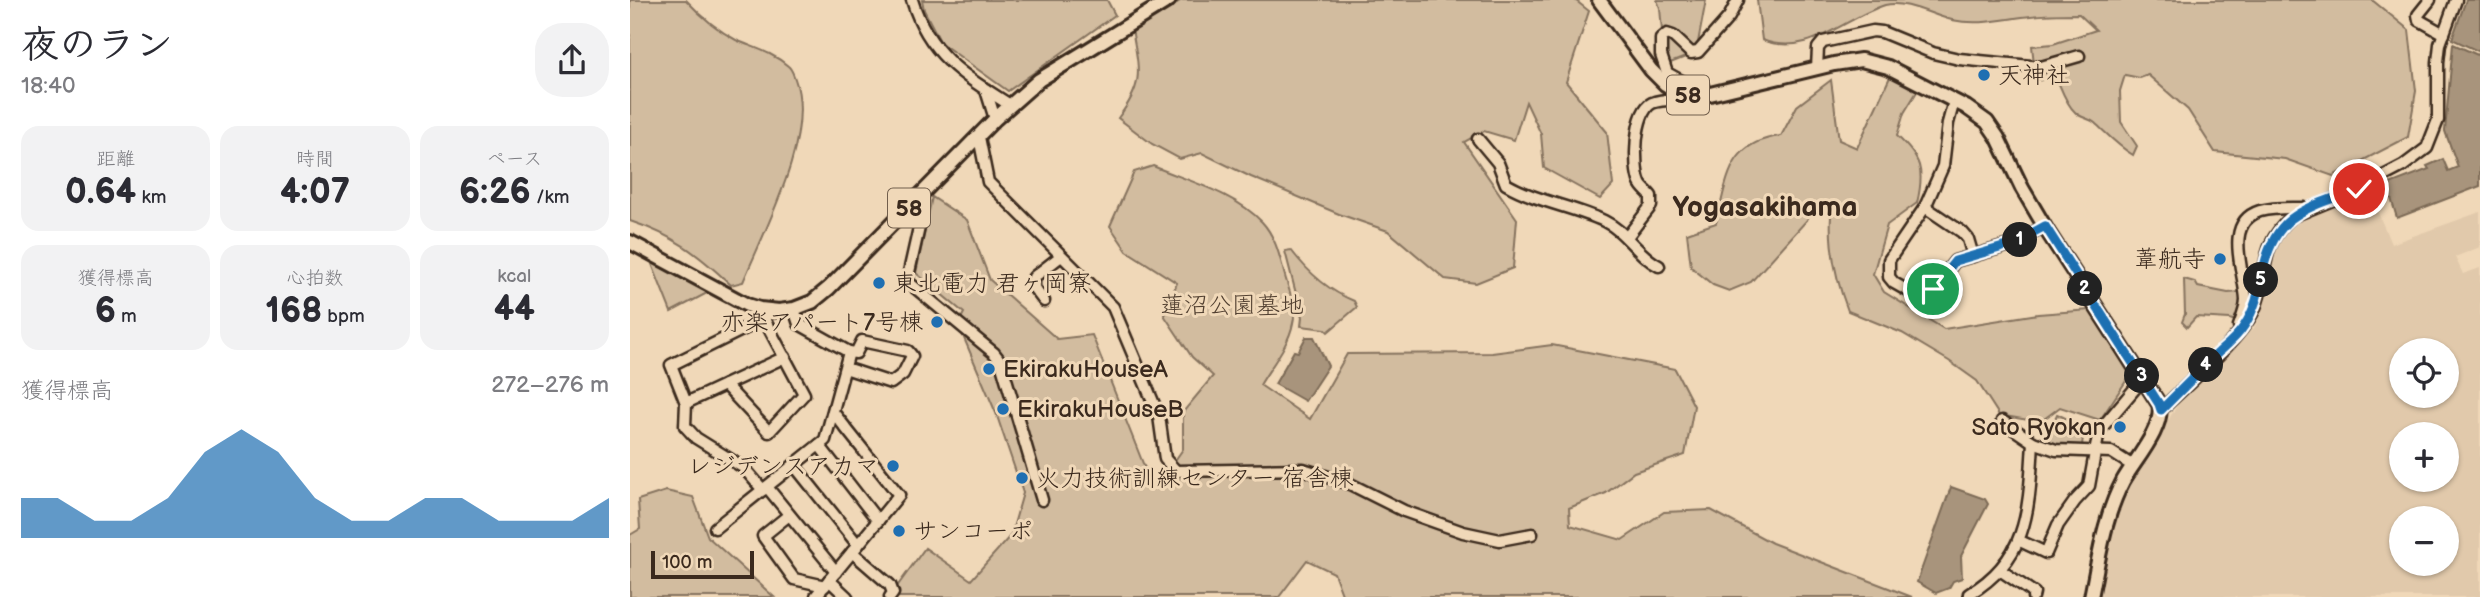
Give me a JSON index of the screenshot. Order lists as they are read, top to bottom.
{
  "streets": {
    "main road": ["58"]
  },
  "districts": ["Yogasakihama"],
  "parks": ["蓮沼公園墓地"],
  "places": [
    "天神社",
    "葦航寺",
    "東北電力 君ヶ岡寮",
    "亦楽アパート7号棟",
    "EkirakuHouseA",
    "EkirakuHouseB",
    "Sato Ryokan",
    "レジデンスアカマ",
    "火力技術訓練センター 宿舎棟",
    "サンコーポ"
  ],
  "scale_bar": "100 m",
  "page": {
    "heading": ["夜のラン", "18:40"],
    "stats": [
      ["距離", "0.64 km"],
      ["時間", "4:07"],
      ["ペース", "6:26 /km"],
      ["獲得標高", "6 m"],
      ["心拍数", "168 bpm"],
      ["kcal", "44"]
    ],
    "pins": [
      "1",
      "5",
      "2",
      "4",
      "3"
    ],
    "map_buttons": ["+", "−"],
    "chart": ["獲得標高", "272–276 m"],
    "scale": "100 m"
  }
}
